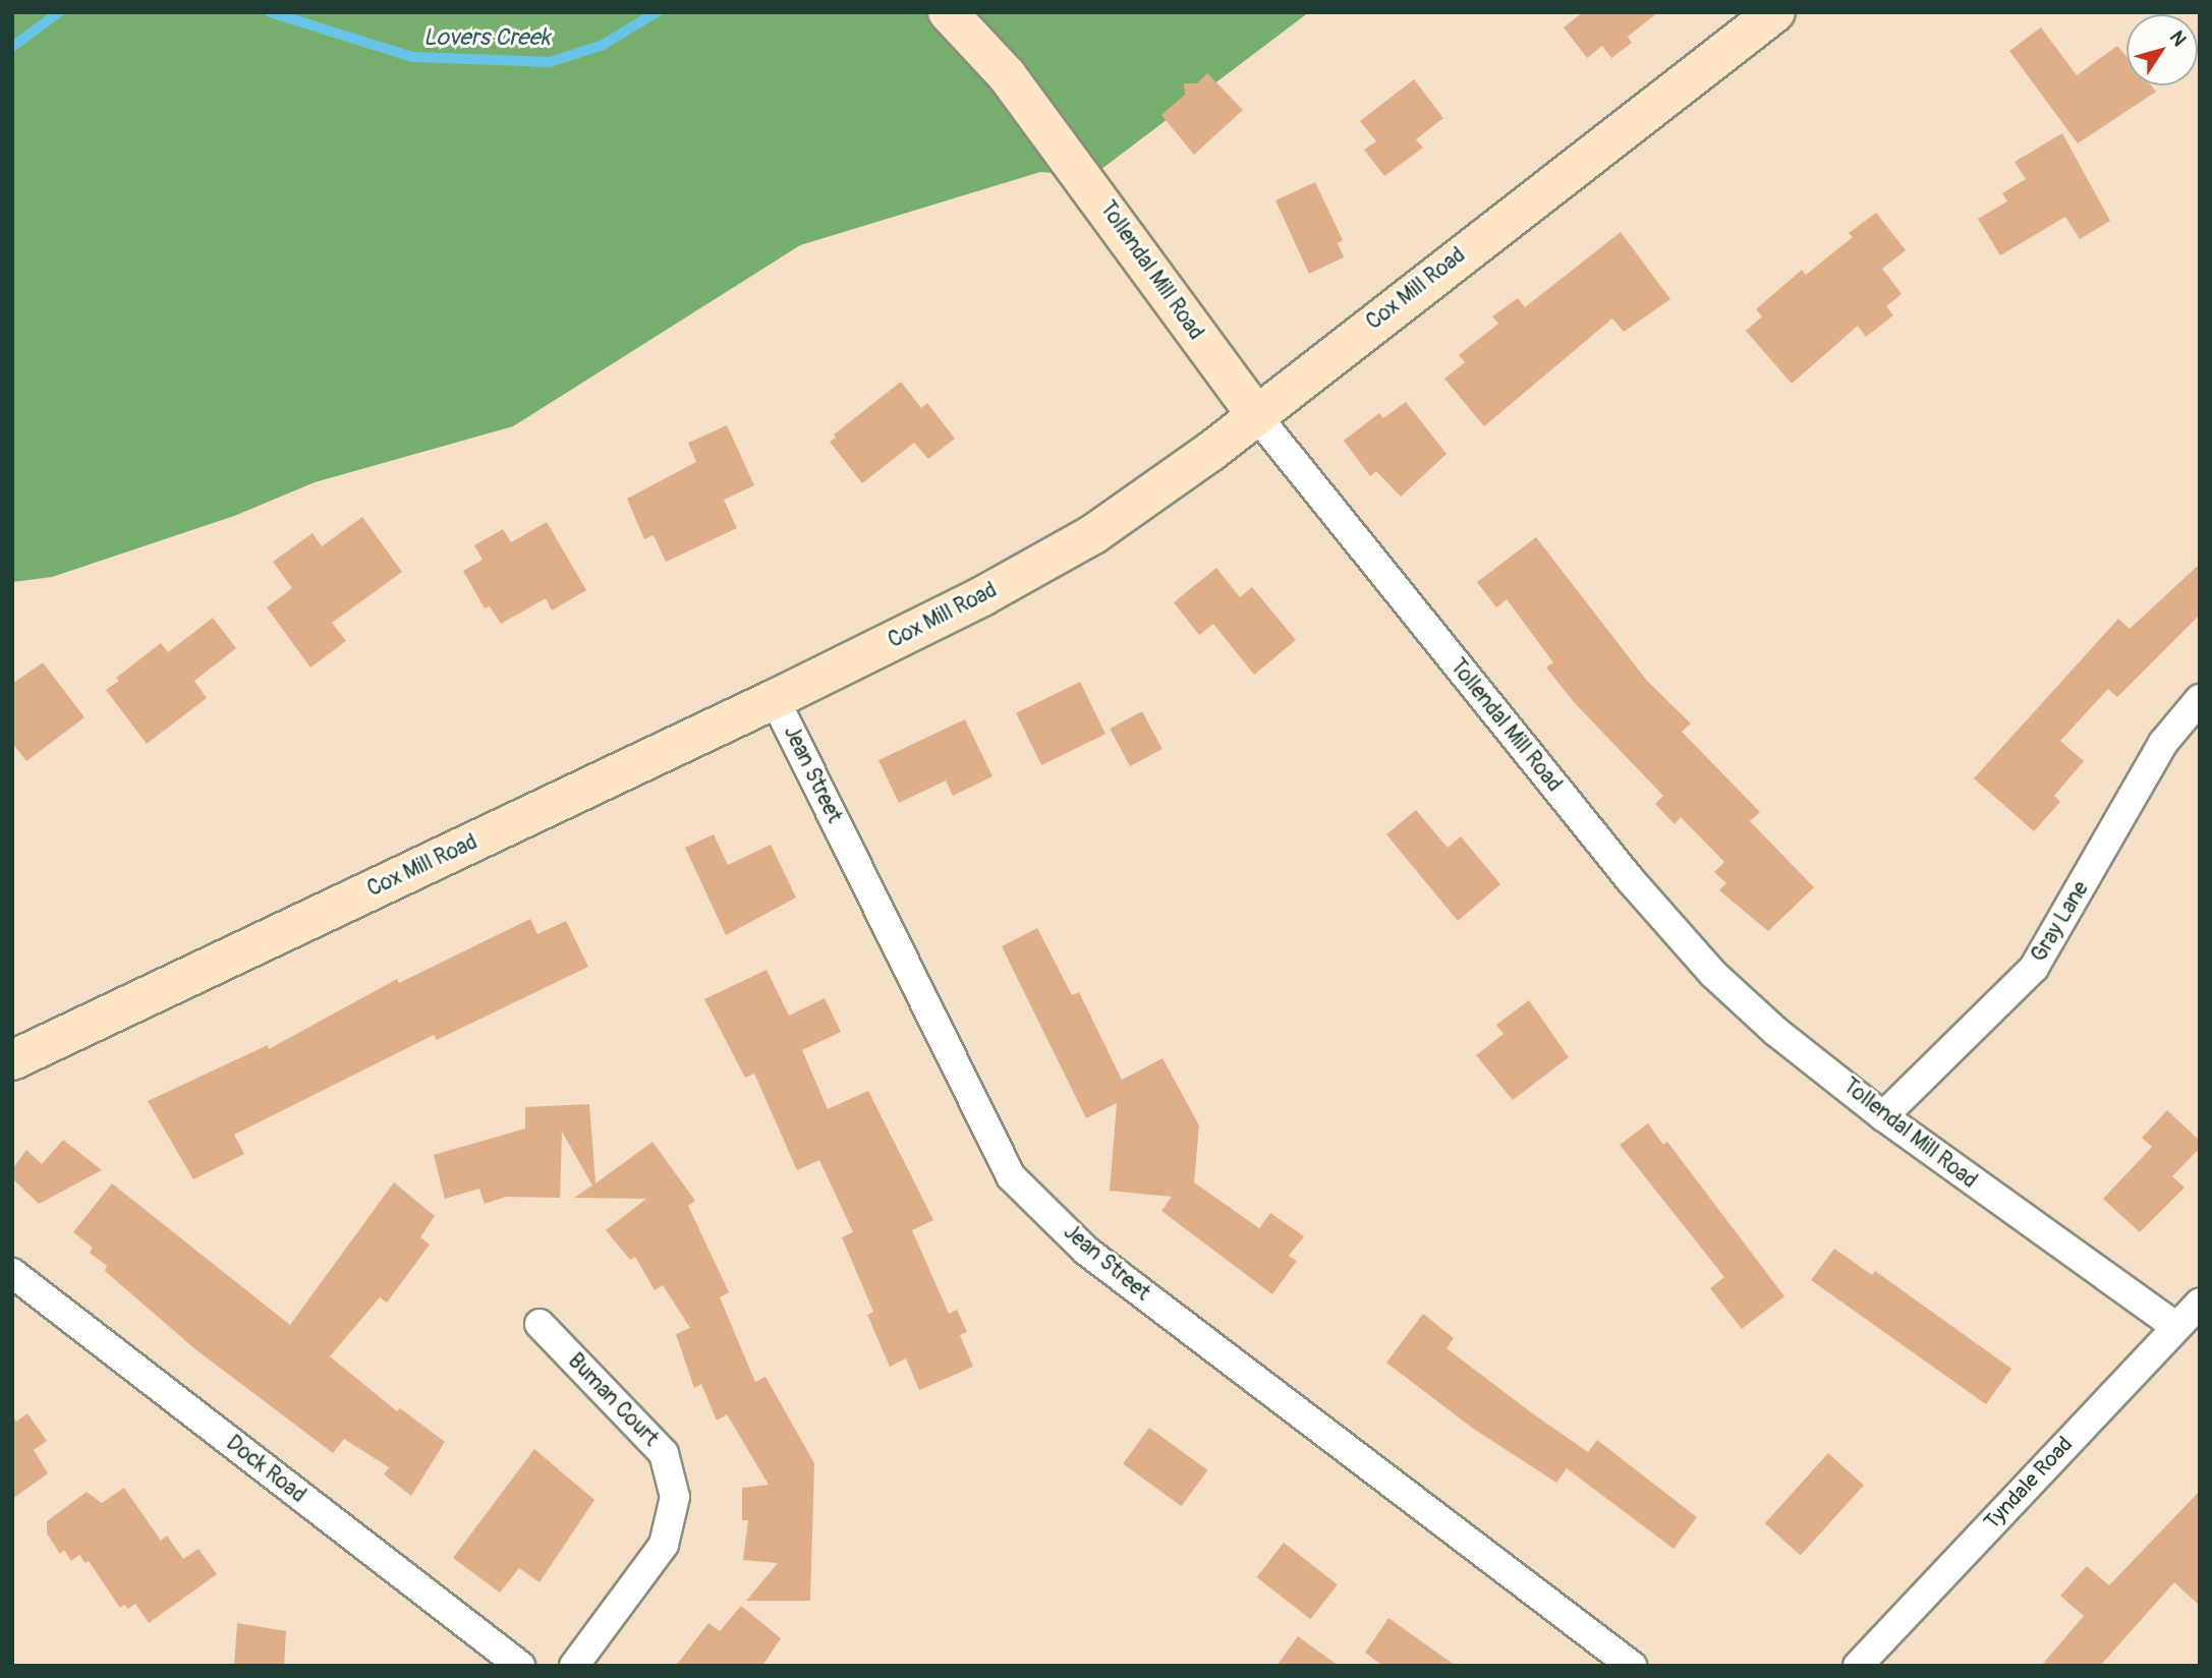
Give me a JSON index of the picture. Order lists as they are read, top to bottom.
{
  "streets": {
    "street": [
      "Tollendal Mill Road",
      "Cox Mill Road",
      "Jean Street",
      "Gray Lane",
      "Buman Court",
      "Dock Road",
      "Tyndale Road"
    ]
  },
  "crossings": [
    ["Tollendal Mill Road", "Cox Mill Road"],
    ["Tollendal Mill Road", "Gray Lane"],
    ["Tollendal Mill Road", "Tyndale Road"],
    ["Cox Mill Road", "Jean Street"]
  ],
  "water": ["Lovers Creek"],
  "north": "top right"
}
